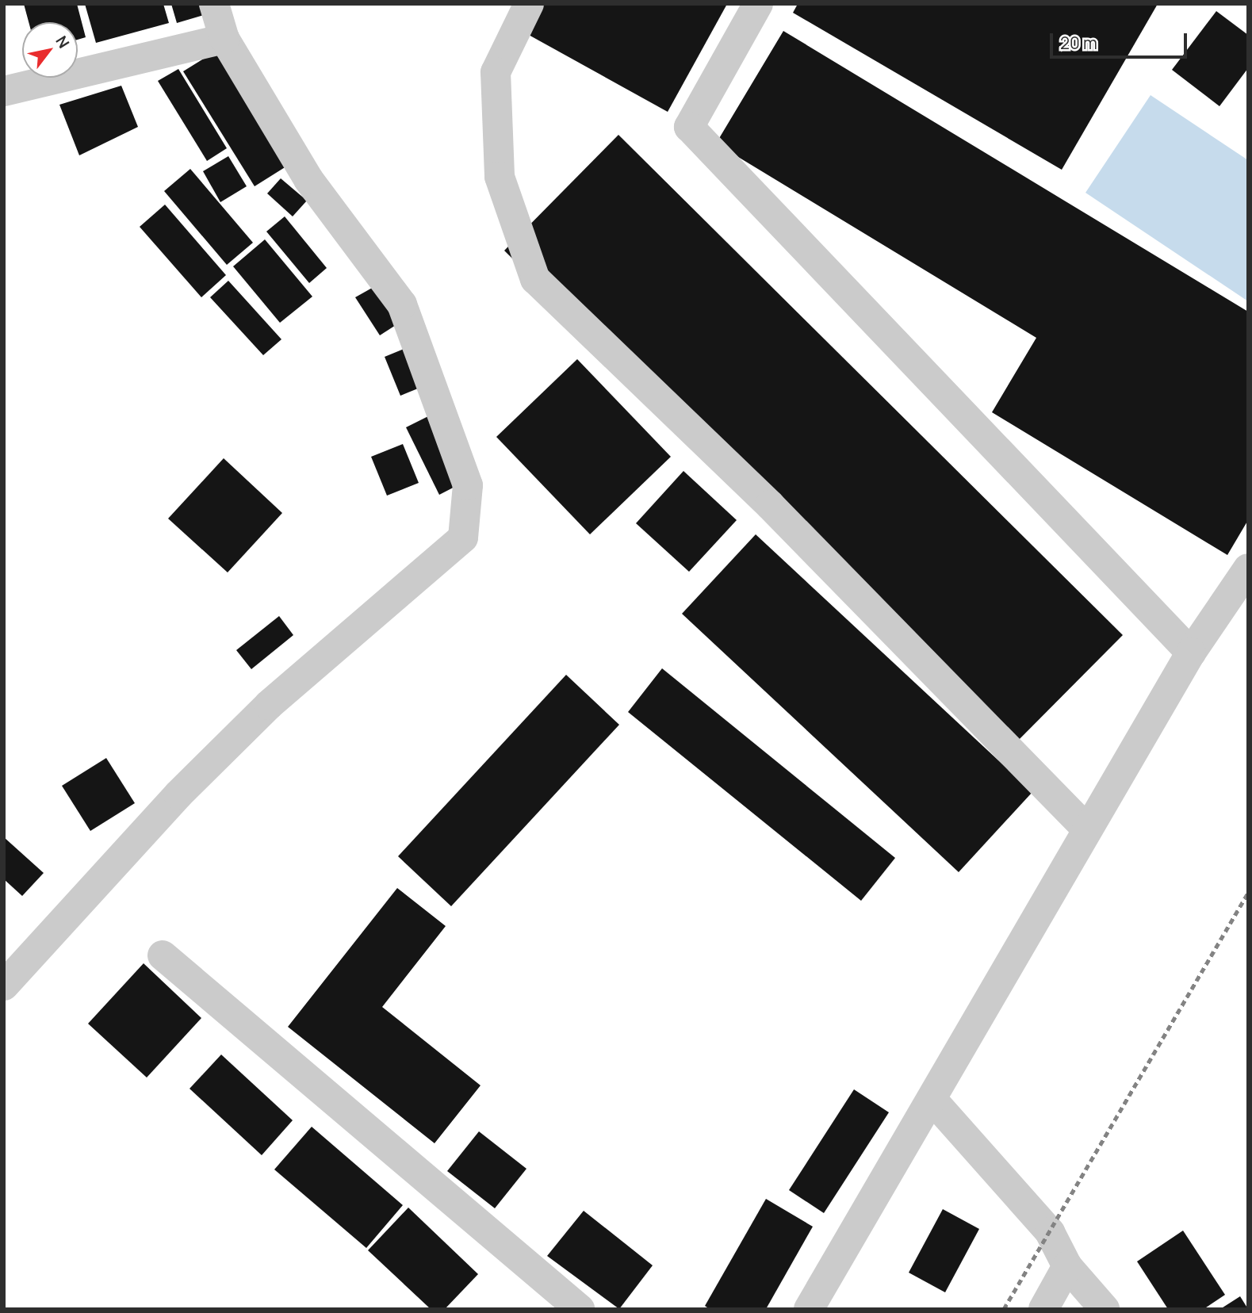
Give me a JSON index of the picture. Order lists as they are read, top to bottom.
{
  "scale_bar": "20 m",
  "north": "top right"
}
